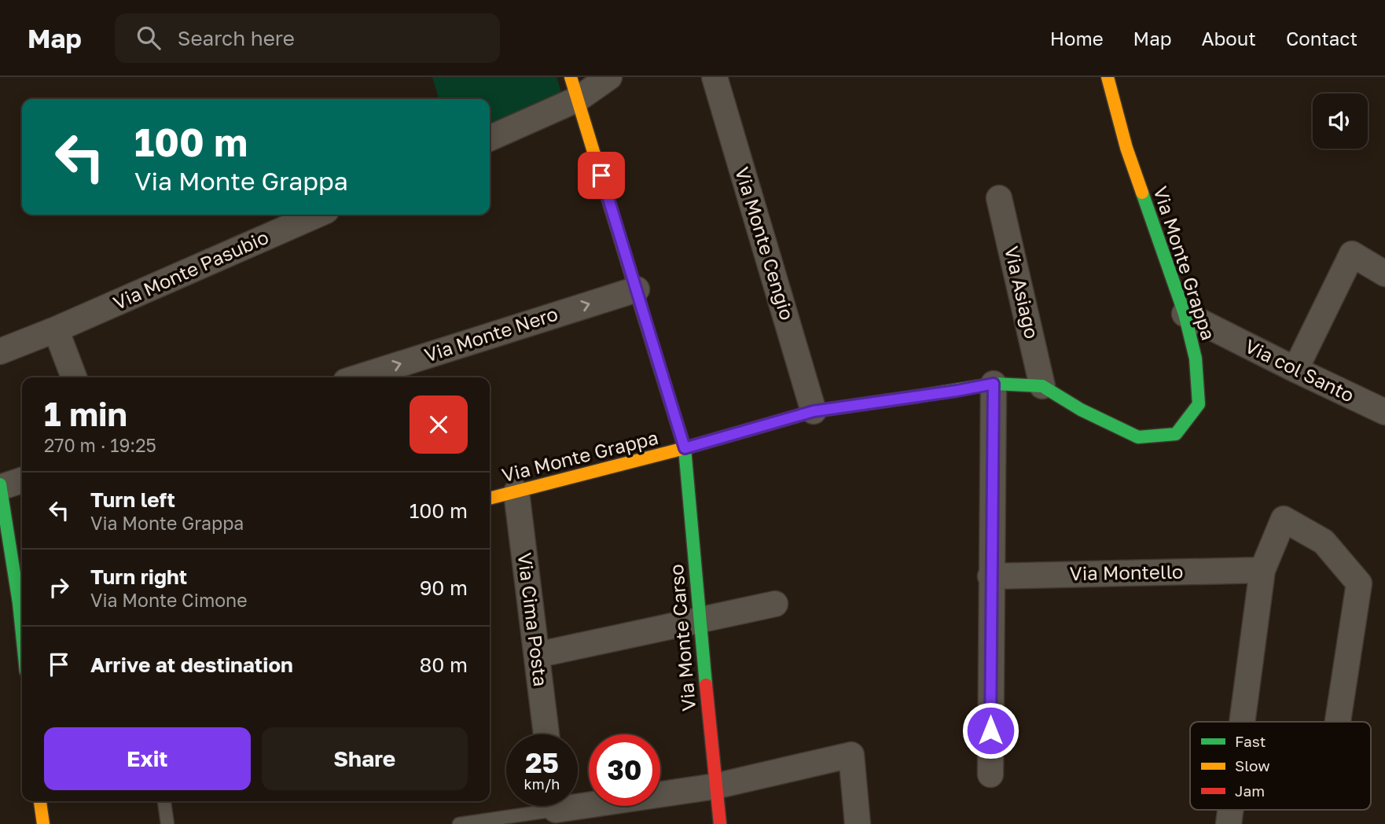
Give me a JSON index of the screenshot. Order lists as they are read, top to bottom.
{
  "streets": {
    "street": [
      "Via Monte Cengio",
      "Via Monte Grappa",
      "Via Monte Pasubio",
      "Via Asiago",
      "Via Monte Nero",
      "Via col Santo",
      "Via Montello",
      "Via Cima Posta",
      "Via Monte Carso"
    ]
  },
  "crossings": [
    ["Via Monte Cengio", "Via Monte Grappa"],
    ["Via Monte Grappa", "Via Asiago"],
    ["Via Monte Grappa", "Via col Santo"],
    ["Via Monte Grappa", "Via Cima Posta"],
    ["Via Monte Grappa", "Via Monte Carso"],
    ["Via Monte Nero", "Via Monte Carso"]
  ],
  "legend": ["Fast", "Slow", "Jam"],
  "page": {
    "header": "Map",
    "search": "Search here",
    "nav": [
      "Home",
      "Map",
      "About",
      "Contact"
    ],
    "turn": ["100 m", "Via Monte Grappa"],
    "heading": ["1 min", "270 m · 19:25"],
    "list": [
      {
        "name": "Turn left",
        "note": "Via Monte Grappa",
        "value": "100 m"
      },
      {
        "name": "Turn right",
        "note": "Via Monte Cimone",
        "value": "90 m"
      },
      {
        "name": "Arrive at destination",
        "value": "80 m"
      }
    ],
    "buttons": ["Exit", "Share"],
    "speed": "25 km/h",
    "limit": "30"
  }
}
